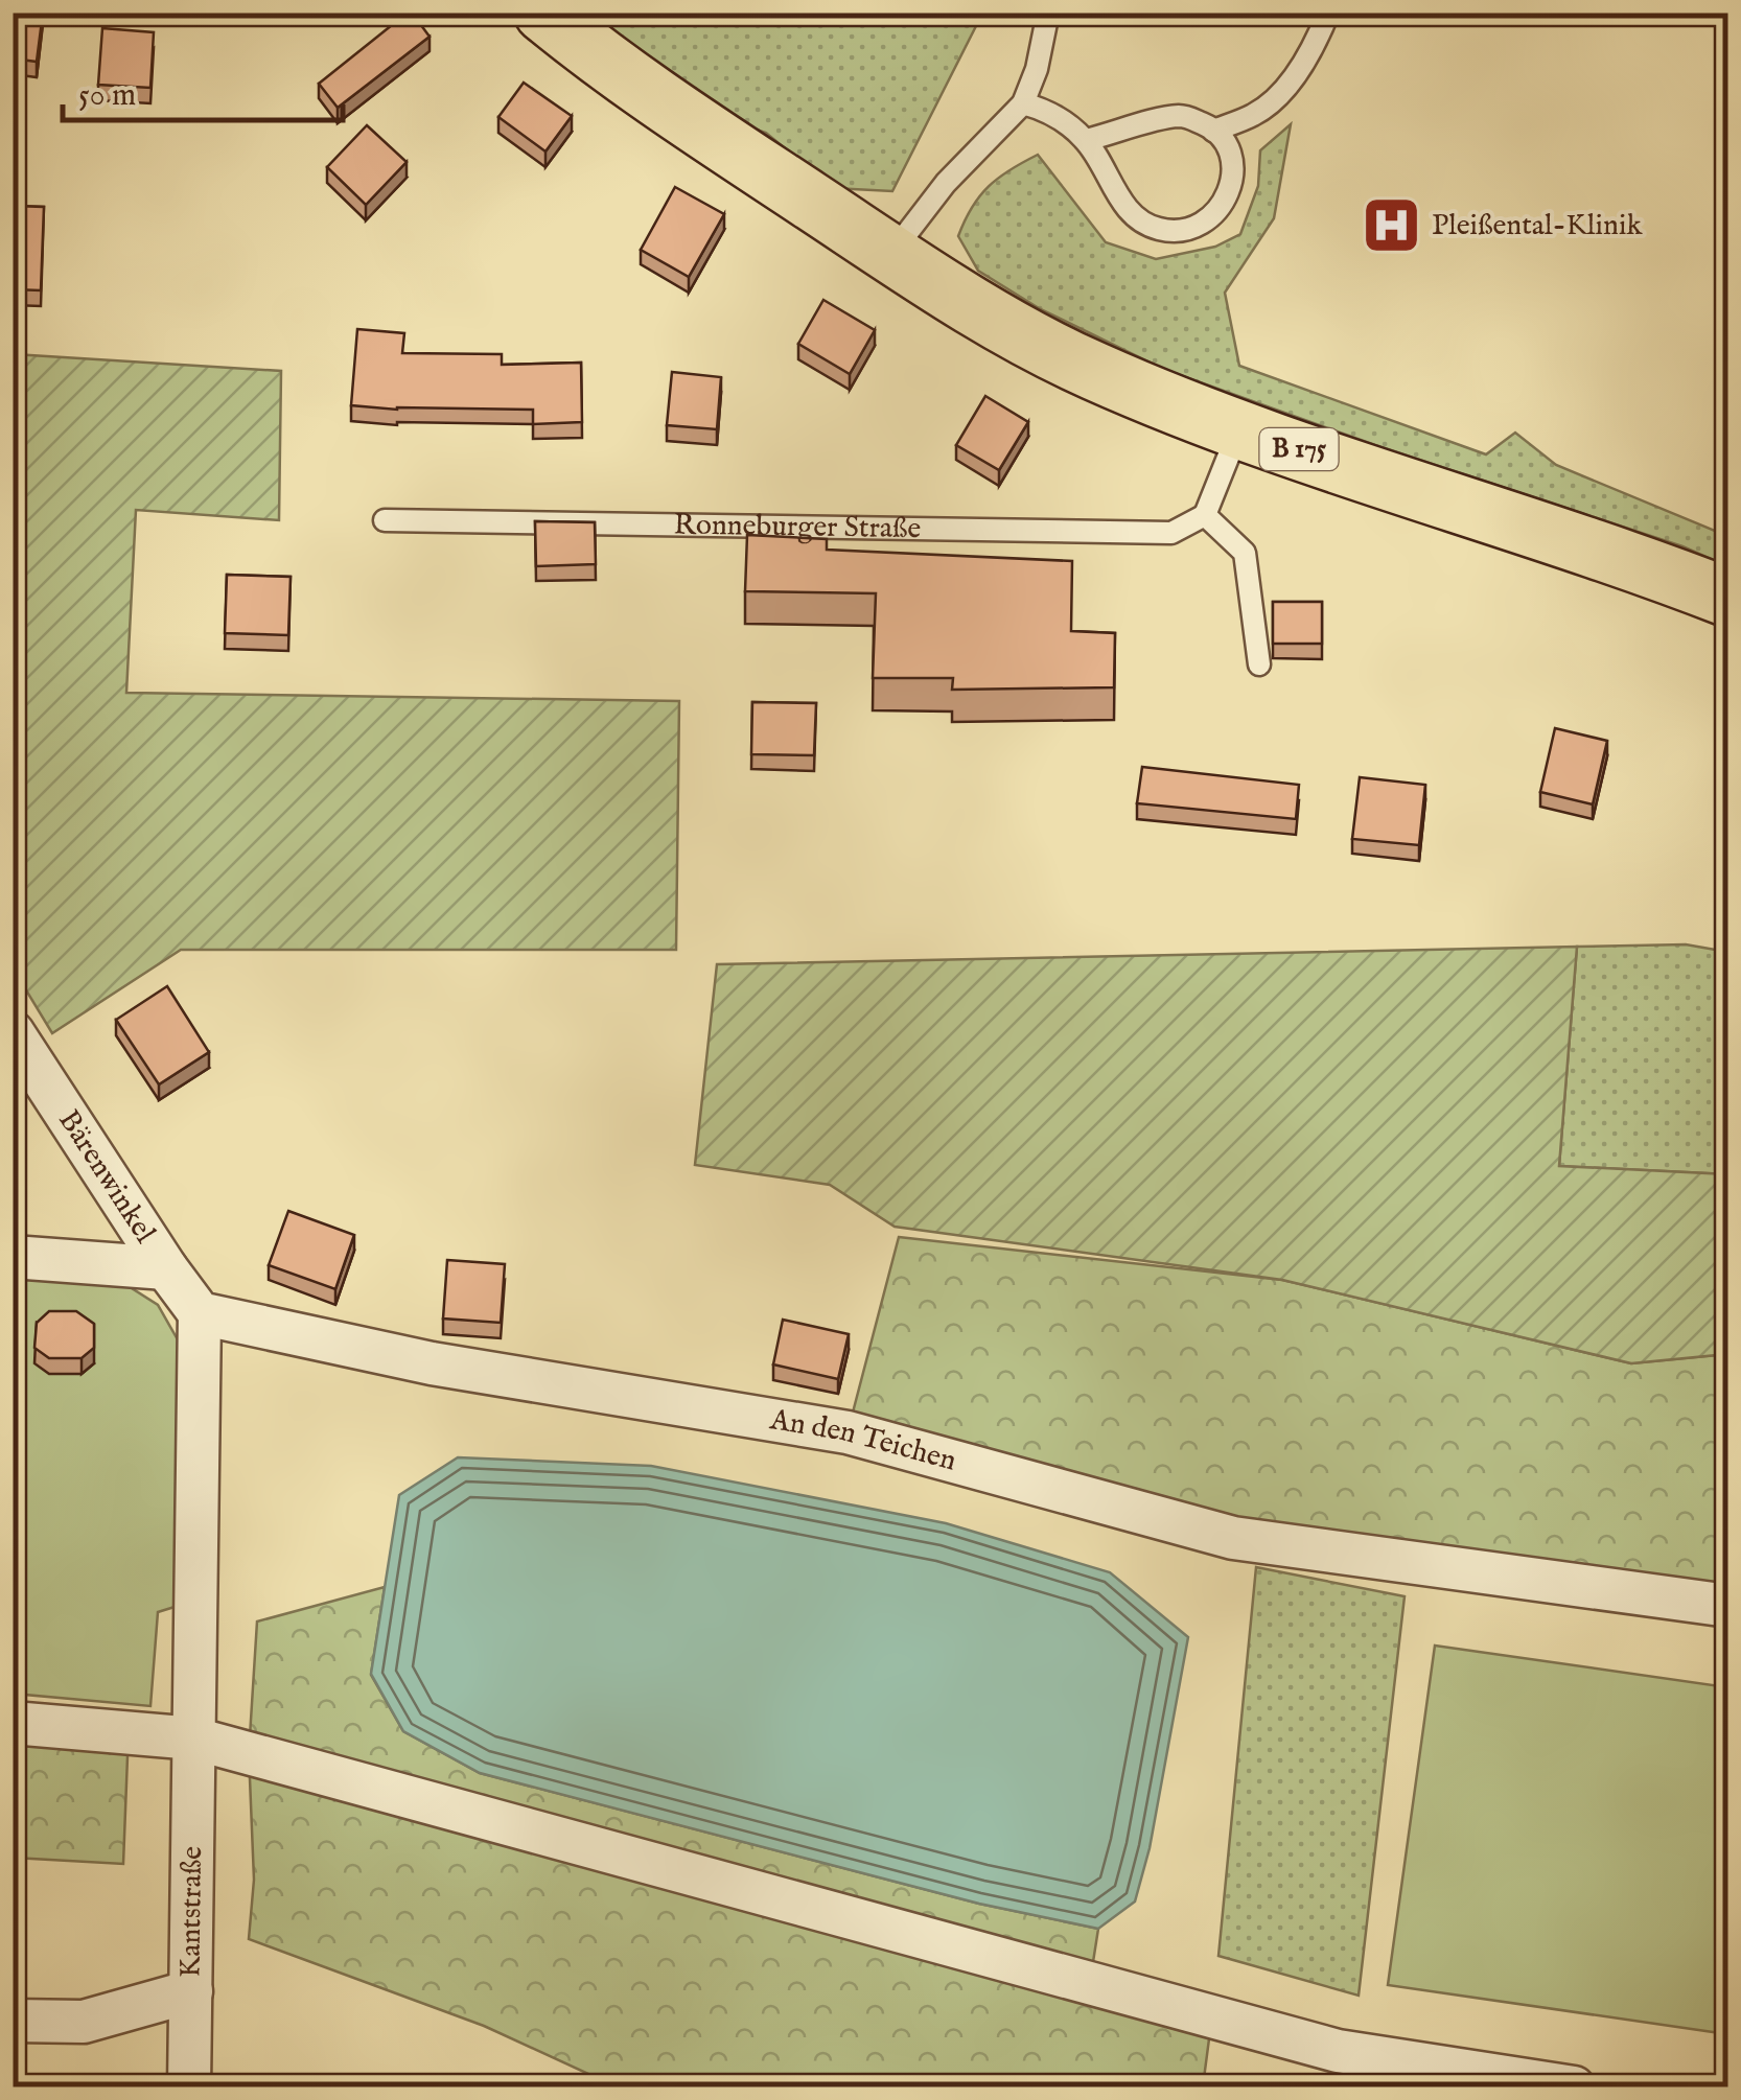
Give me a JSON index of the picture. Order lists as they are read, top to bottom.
{
  "streets": {
    "main road": ["B 175"],
    "street": ["Bärenwinkel", "An den Teichen", "Kantstraße"],
    "lane": ["Ronneburger Straße"]
  },
  "crossings": [
    ["An den Teichen", "Kantstraße"]
  ],
  "places": {
    "hospital": ["Pleißental-Klinik"]
  },
  "scale_bar": "50 m"
}
